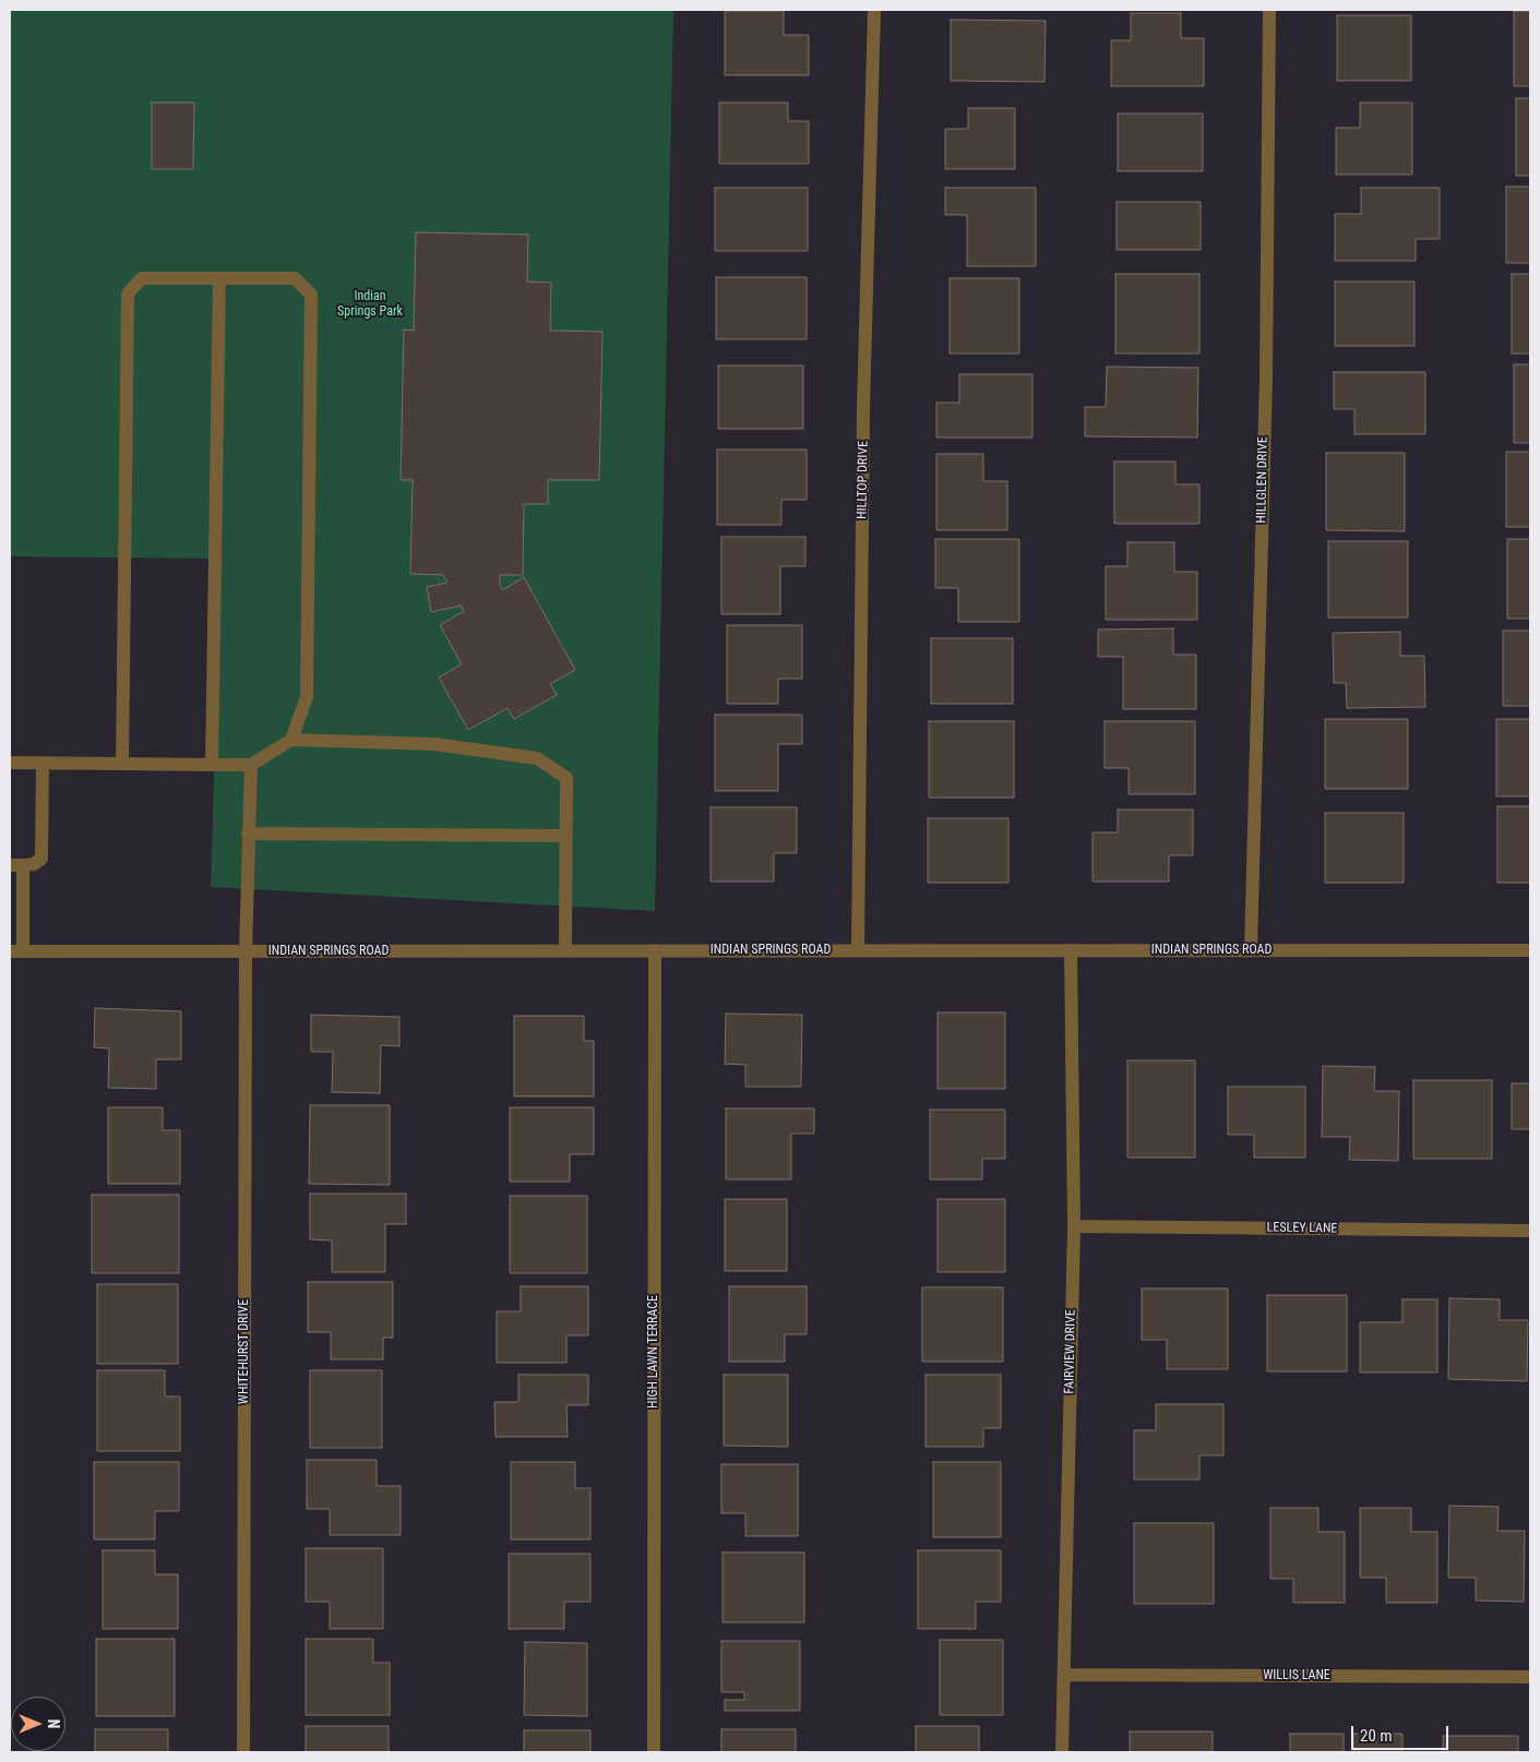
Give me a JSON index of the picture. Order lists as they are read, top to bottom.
{
  "streets": {
    "street": [
      "HILLTOP DRIVE",
      "HILLGLEN DRIVE",
      "INDIAN SPRINGS ROAD",
      "LESLEY LANE",
      "WHITEHURST DRIVE",
      "HIGH LAWN TERRACE",
      "FAIRVIEW DRIVE",
      "WILLIS LANE"
    ]
  },
  "crossings": [
    ["HILLTOP DRIVE", "INDIAN SPRINGS ROAD"],
    ["HILLGLEN DRIVE", "INDIAN SPRINGS ROAD"],
    ["INDIAN SPRINGS ROAD", "WHITEHURST DRIVE"],
    ["INDIAN SPRINGS ROAD", "HIGH LAWN TERRACE"],
    ["INDIAN SPRINGS ROAD", "FAIRVIEW DRIVE"],
    ["LESLEY LANE", "FAIRVIEW DRIVE"],
    ["FAIRVIEW DRIVE", "WILLIS LANE"]
  ],
  "parks": ["Indian Springs Park"],
  "scale_bar": "20 m",
  "north": "right"
}
